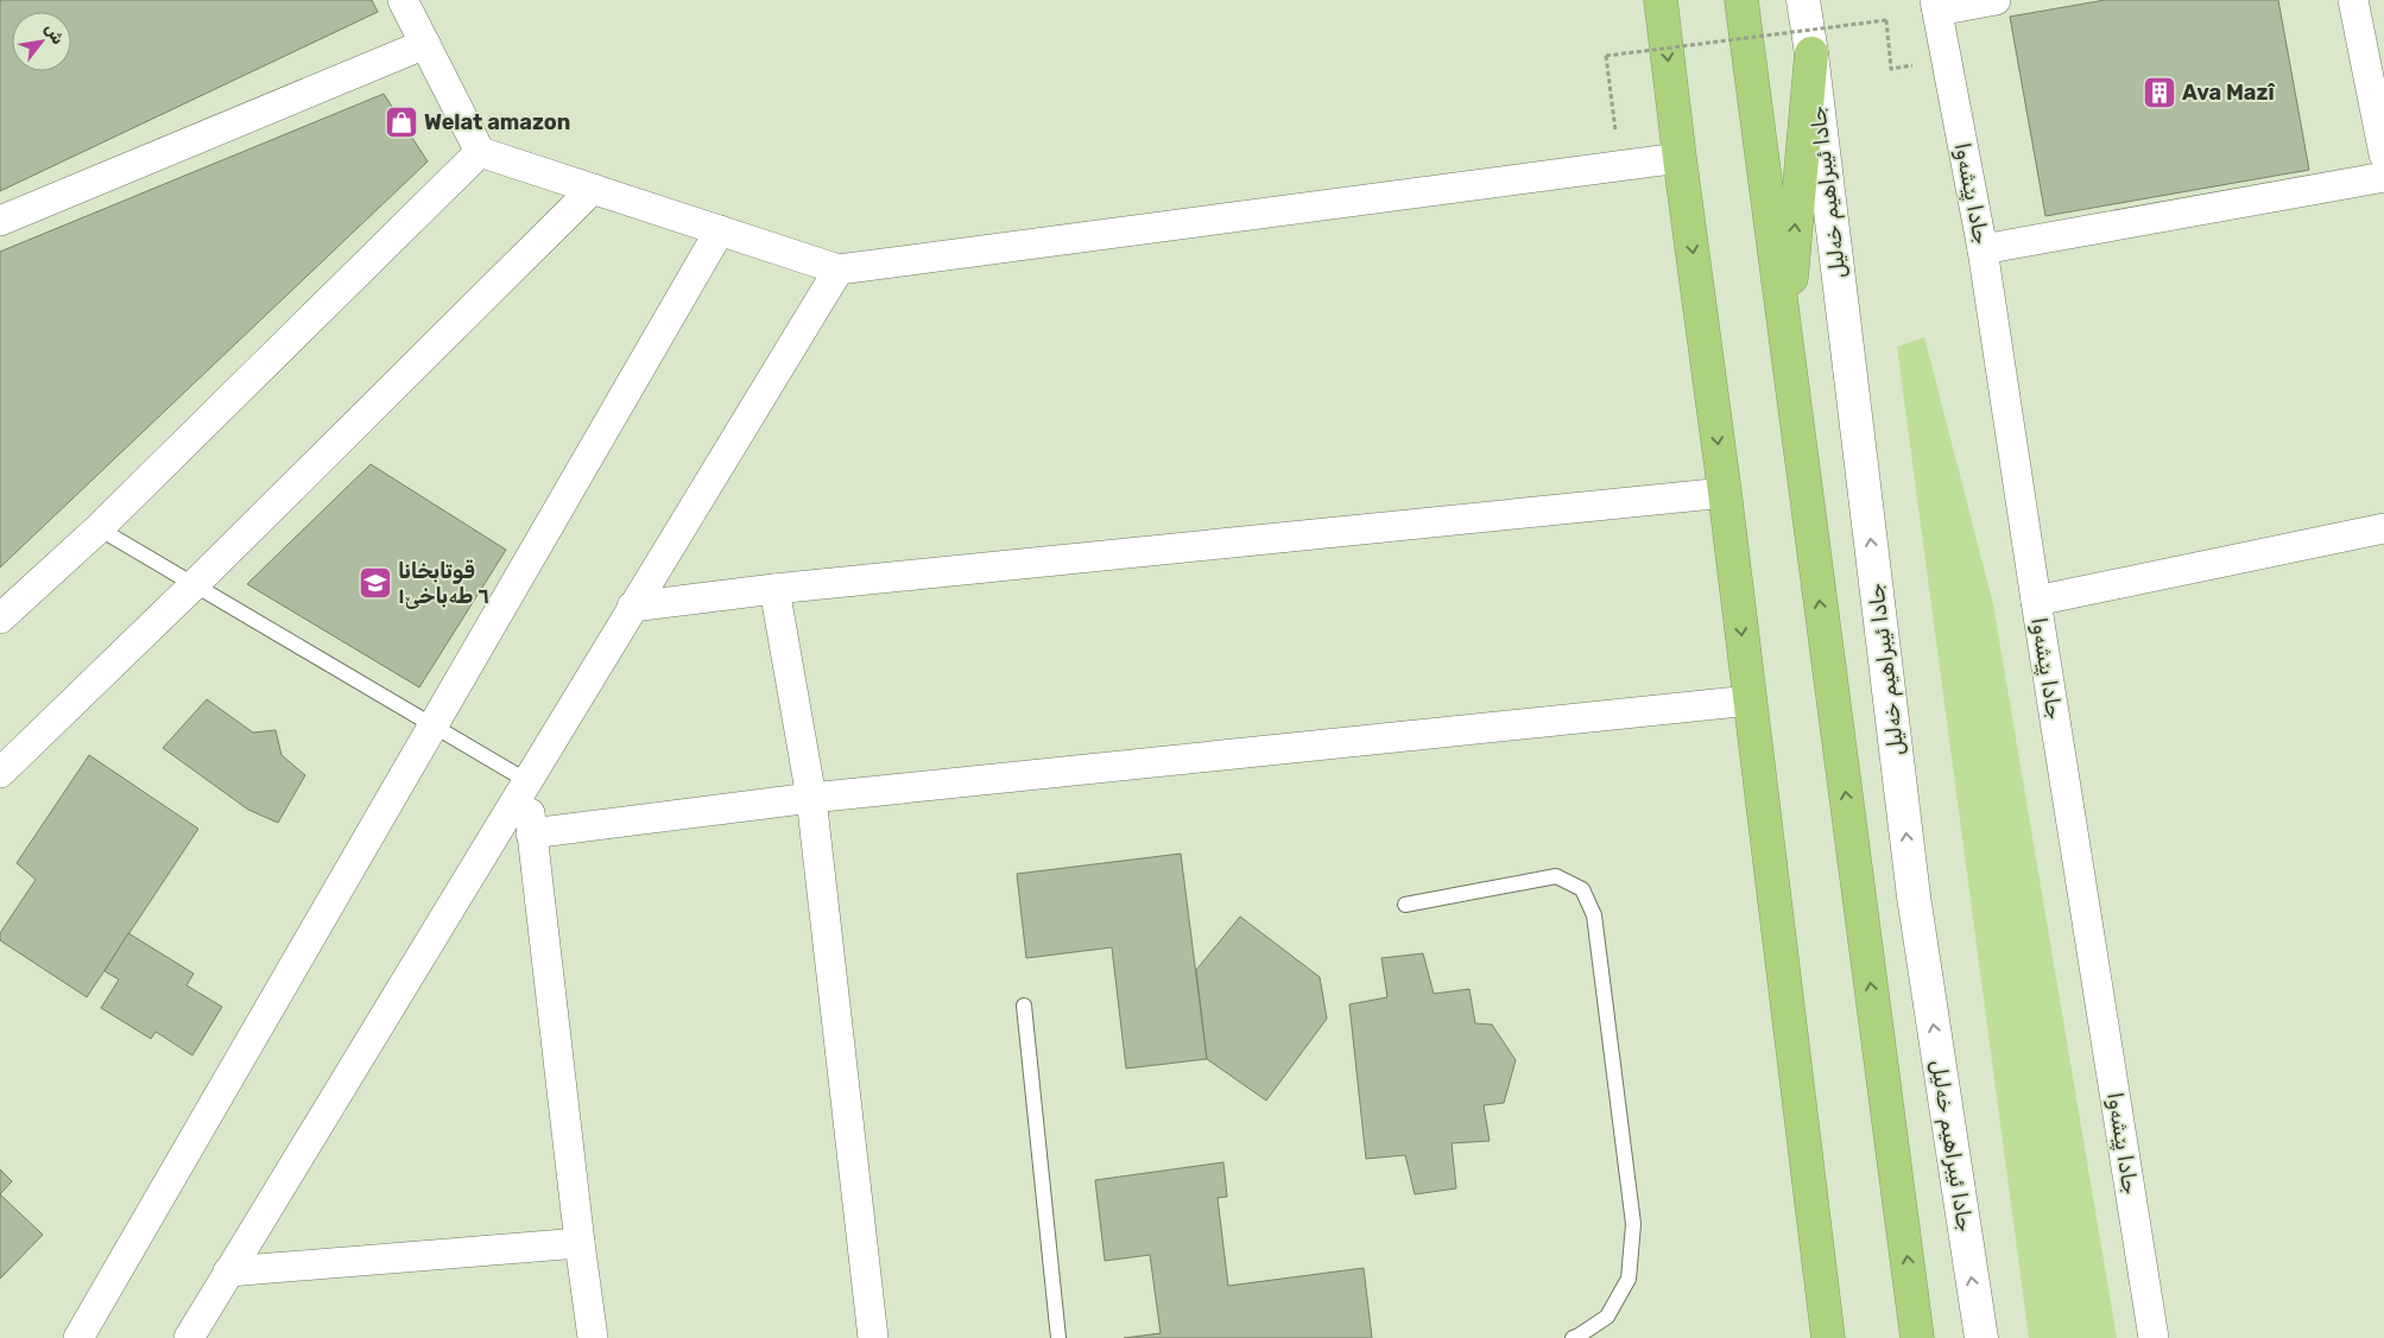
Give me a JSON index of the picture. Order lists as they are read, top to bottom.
{
  "streets": {
    "main road": ["جادا ئیبراهیم خەلیل"],
    "street": ["جادا پێشەوا"]
  },
  "one_way": ["جادا ئیبراهیم خەلیل"],
  "places": {
    "building": ["Ava Mazî"],
    "shop": ["Welat amazon"],
    "school or university": ["قوتابخانا ۱٦ طەباخێ"]
  },
  "north": "top right"
}
